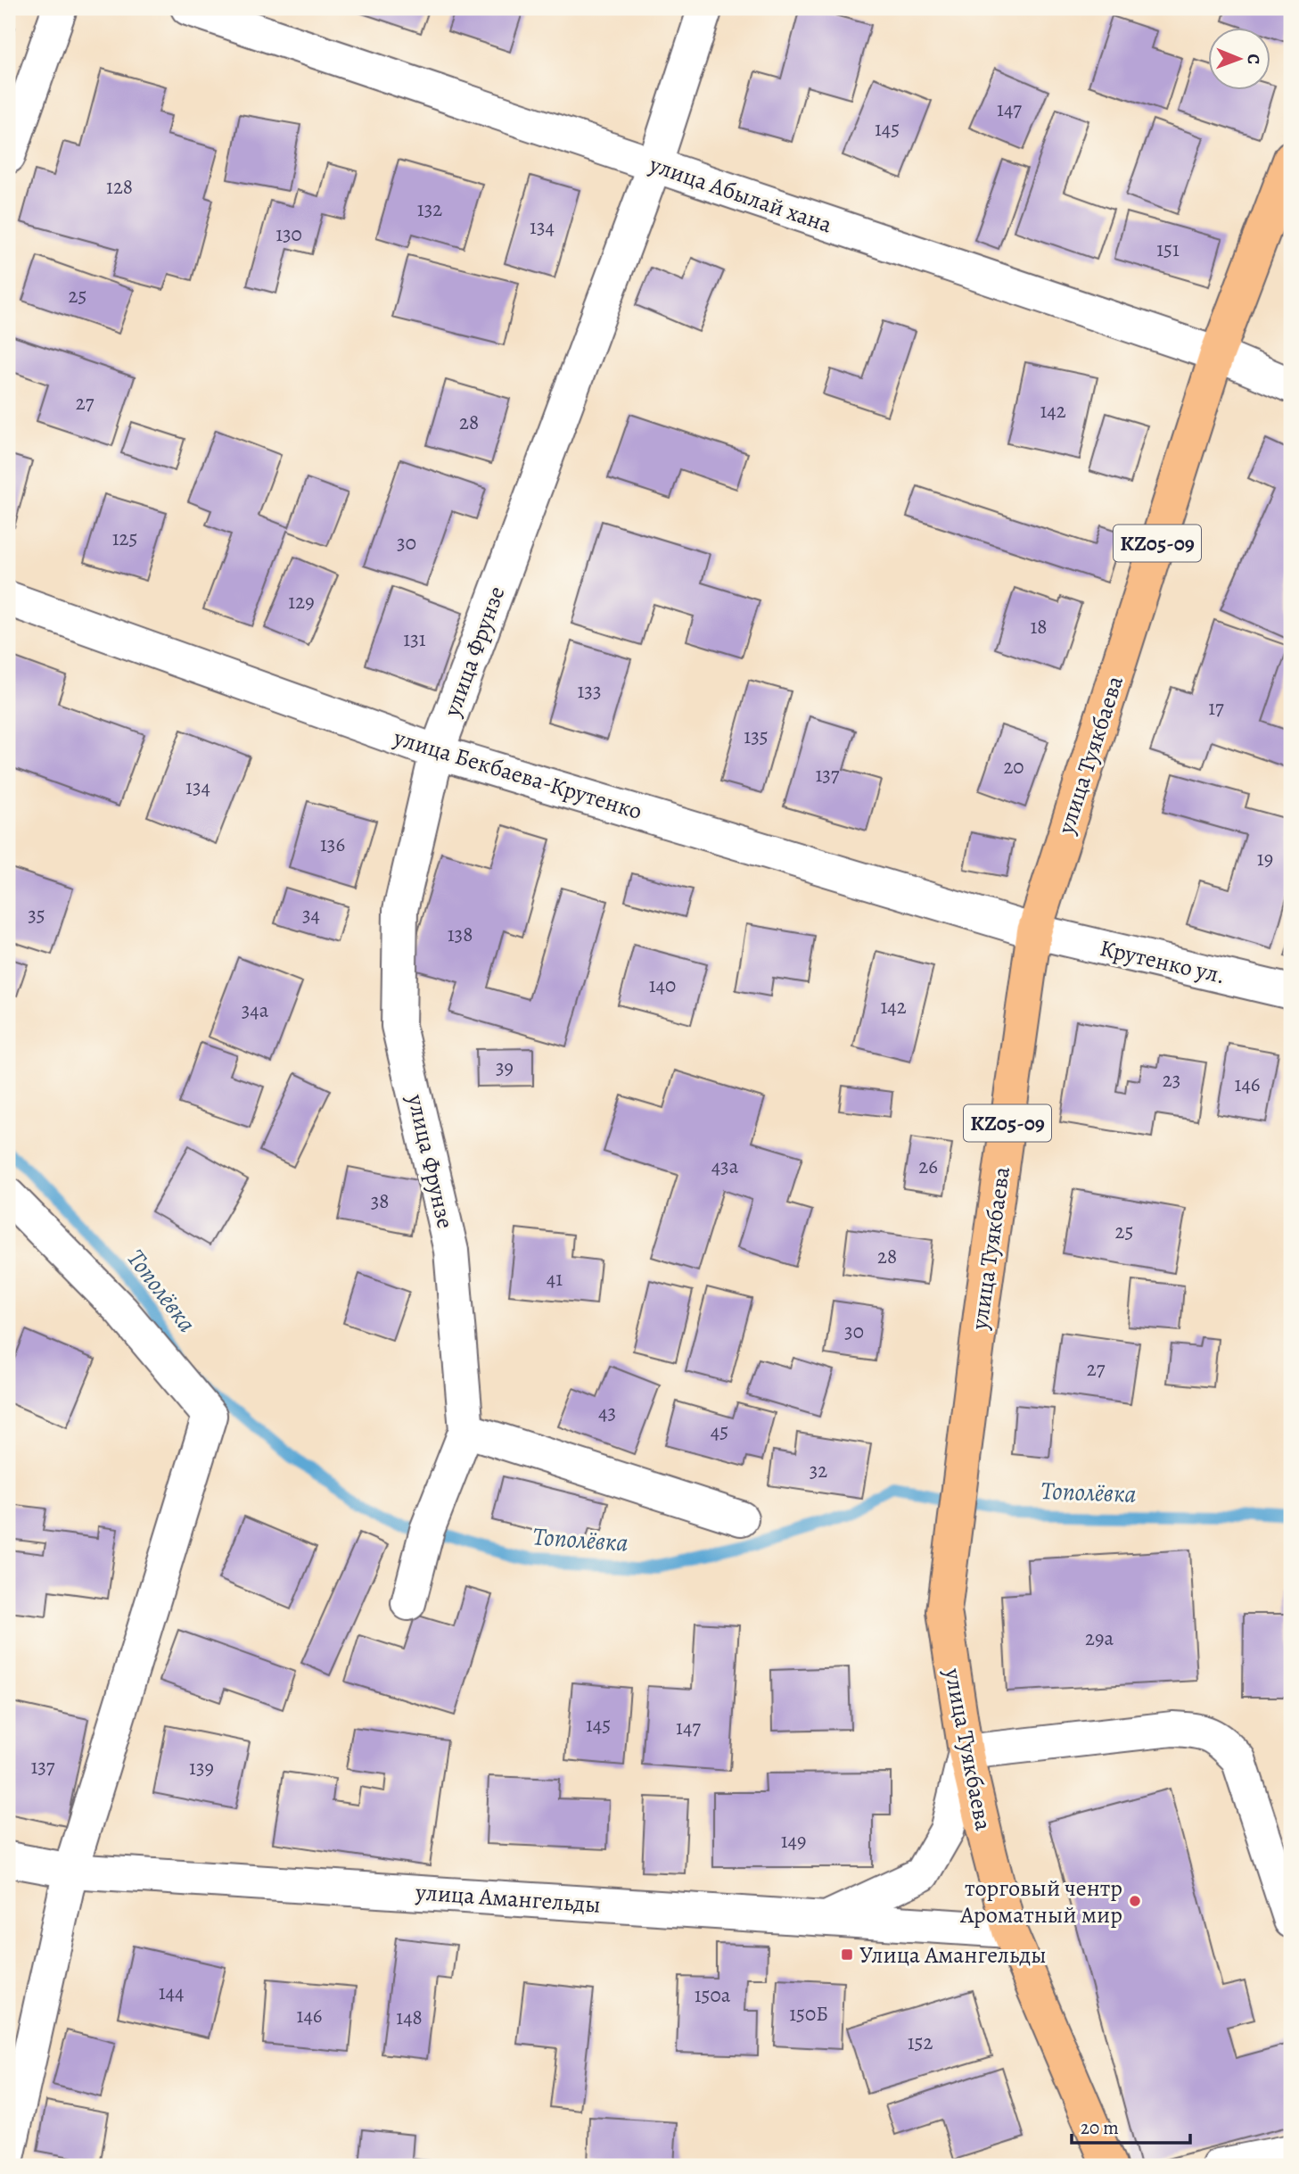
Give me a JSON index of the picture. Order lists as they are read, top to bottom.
{
  "streets": {
    "main road": ["KZ05-09", "улица Туякбаева"],
    "street": [
      "улица Абылай хана",
      "улица Фрунзе",
      "улица Бекбаева-Крутенко",
      "Крутенко ул.",
      "улица Амангельды"
    ]
  },
  "crossings": [
    ["улица Абылай хана", "улица Фрунзе"],
    ["улица Абылай хана", "улица Туякбаева"],
    ["улица Фрунзе", "улица Бекбаева-Крутенко"],
    ["улица Туякбаева", "улица Бекбаева-Крутенко"],
    ["улица Туякбаева", "Крутенко ул."],
    ["улица Туякбаева", "улица Амангельды"],
    ["улица Бекбаева-Крутенко", "Крутенко ул."]
  ],
  "water": ["Тополёвка"],
  "places": {
    "other": ["торговый чентр Ароматный мир"],
    "transit": ["Улица Амангельды"]
  },
  "house_numbers": [
    "147",
    "145",
    "128",
    "132",
    "134",
    "130",
    "151",
    "25",
    "27",
    "142",
    "28",
    "125",
    "30",
    "129",
    "18",
    "131",
    "133",
    "17",
    "135",
    "20",
    "137",
    "134",
    "136",
    "19",
    "35",
    "34",
    "138",
    "140",
    "142",
    "34а",
    "39",
    "23",
    "146",
    "43а",
    "26",
    "38",
    "25",
    "28",
    "41",
    "30",
    "27",
    "43",
    "45",
    "32",
    "29а",
    "145",
    "147",
    "137",
    "139",
    "149",
    "144",
    "150а",
    "150Б",
    "146",
    "148",
    "152"
  ],
  "scale_bar": "20 m",
  "north": "right"
}
